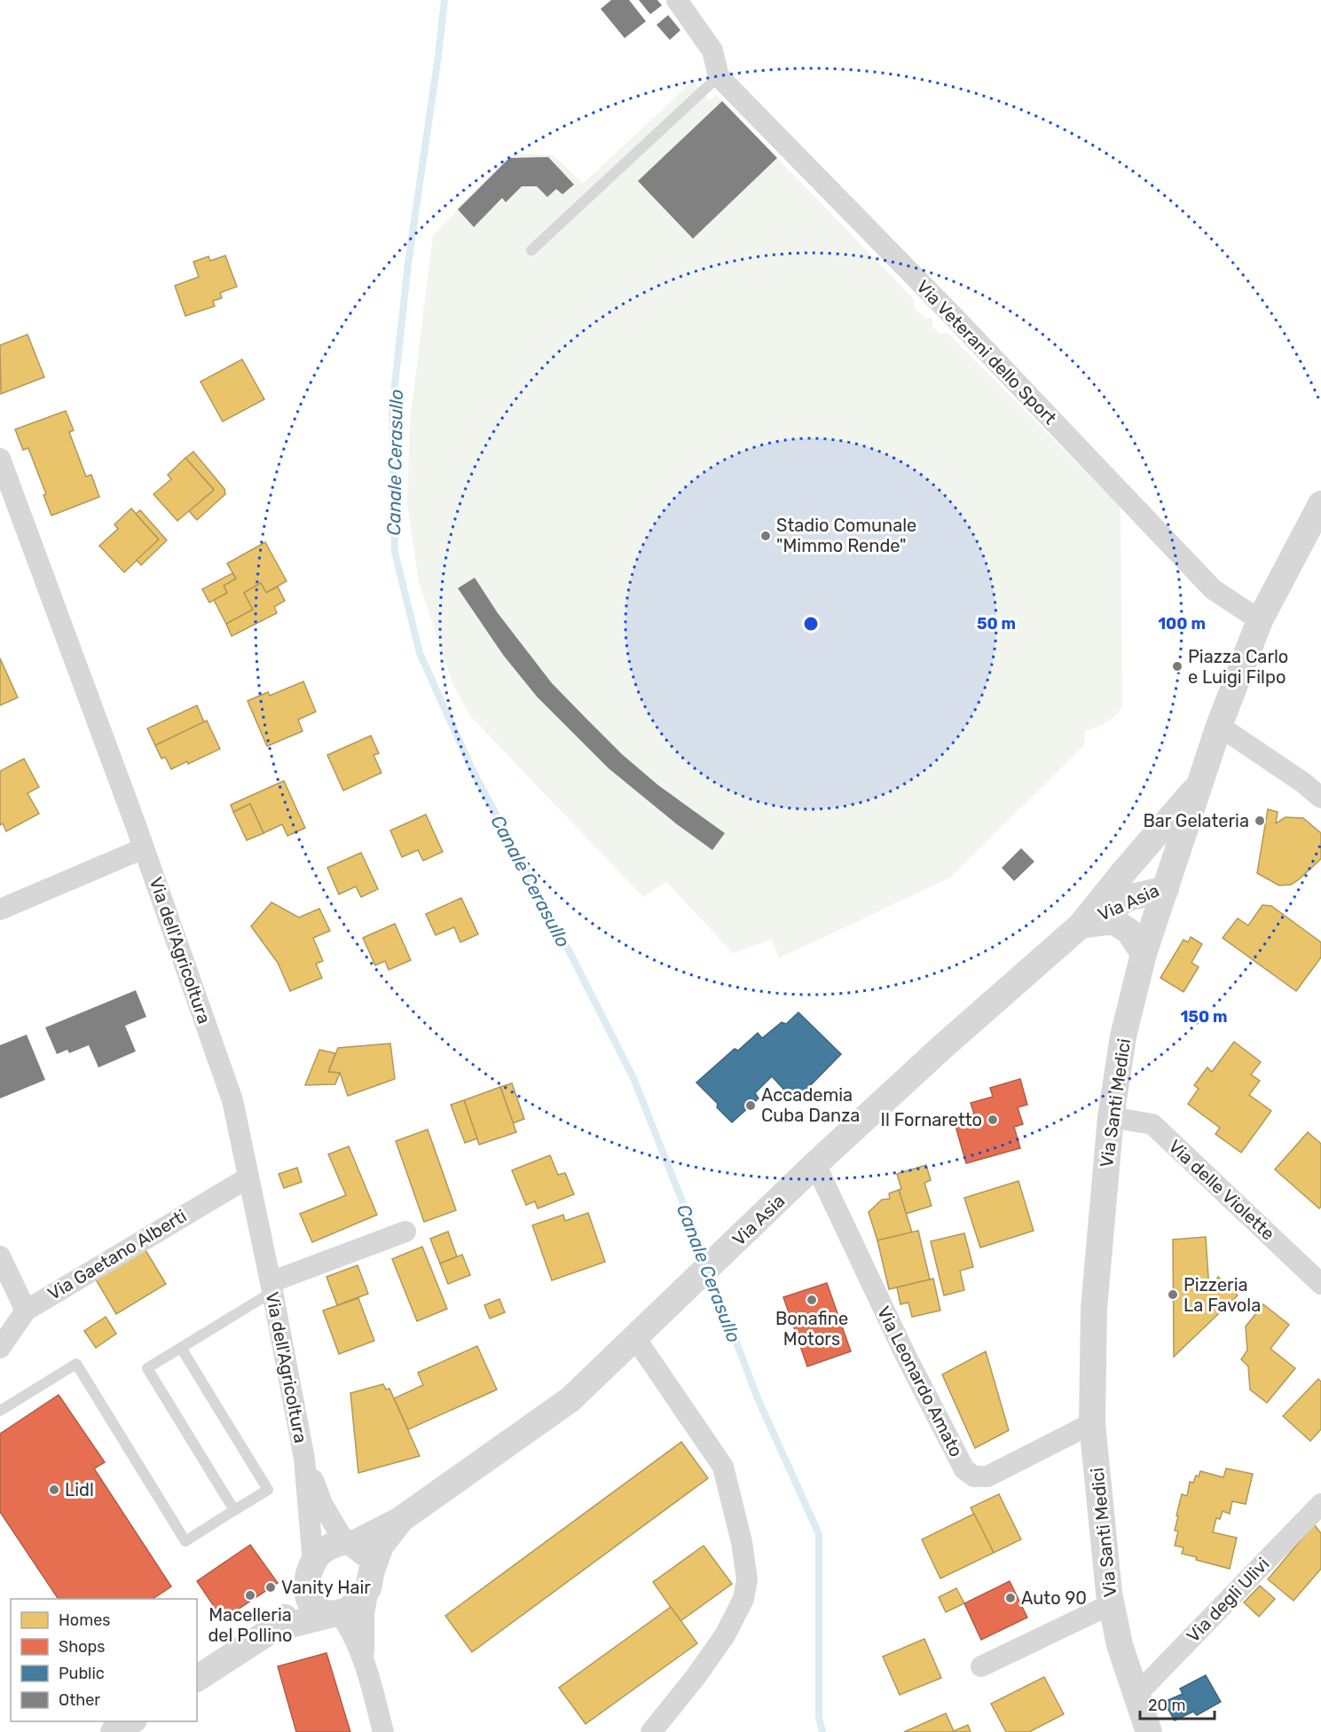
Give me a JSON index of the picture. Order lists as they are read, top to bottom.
{
  "streets": {
    "street": [
      "Via Veterani dello Sport",
      "Via Asia",
      "Via dell'Agricoltura",
      "Via Santi Medici",
      "Via delle Violette",
      "Via Gaetano Alberti",
      "Via Leonardo Amato",
      "Via degli Ulivi"
    ]
  },
  "crossings": [
    ["Via Veterani dello Sport", "Via Santi Medici"],
    ["Via Asia", "Via dell'Agricoltura"],
    ["Via Asia", "Via Santi Medici"],
    ["Via Asia", "Via Leonardo Amato"],
    ["Via dell'Agricoltura", "Via Gaetano Alberti"],
    ["Via Santi Medici", "Via delle Violette"],
    ["Via Santi Medici", "Via Leonardo Amato"],
    ["Via Santi Medici", "Via degli Ulivi"]
  ],
  "water": ["Canale Cerasullo"],
  "places": [
    "Stadio Comunale \"Mimmo Rende\"",
    "Piazza Carlo e Luigi Filpo",
    "Bar Gelateria",
    "Accademia Cuba Danza",
    "Il Fornaretto",
    "Pizzeria La Favola",
    "Bonafine Motors",
    "Lidl",
    "Vanity Hair",
    "Macelleria del Pollino",
    "Auto 90"
  ],
  "legend": [
    "Homes",
    "Shops",
    "Public",
    "Other"
  ],
  "scale_bar": "20 m",
  "rings": ["50 m", "100 m", "150 m"]
}
